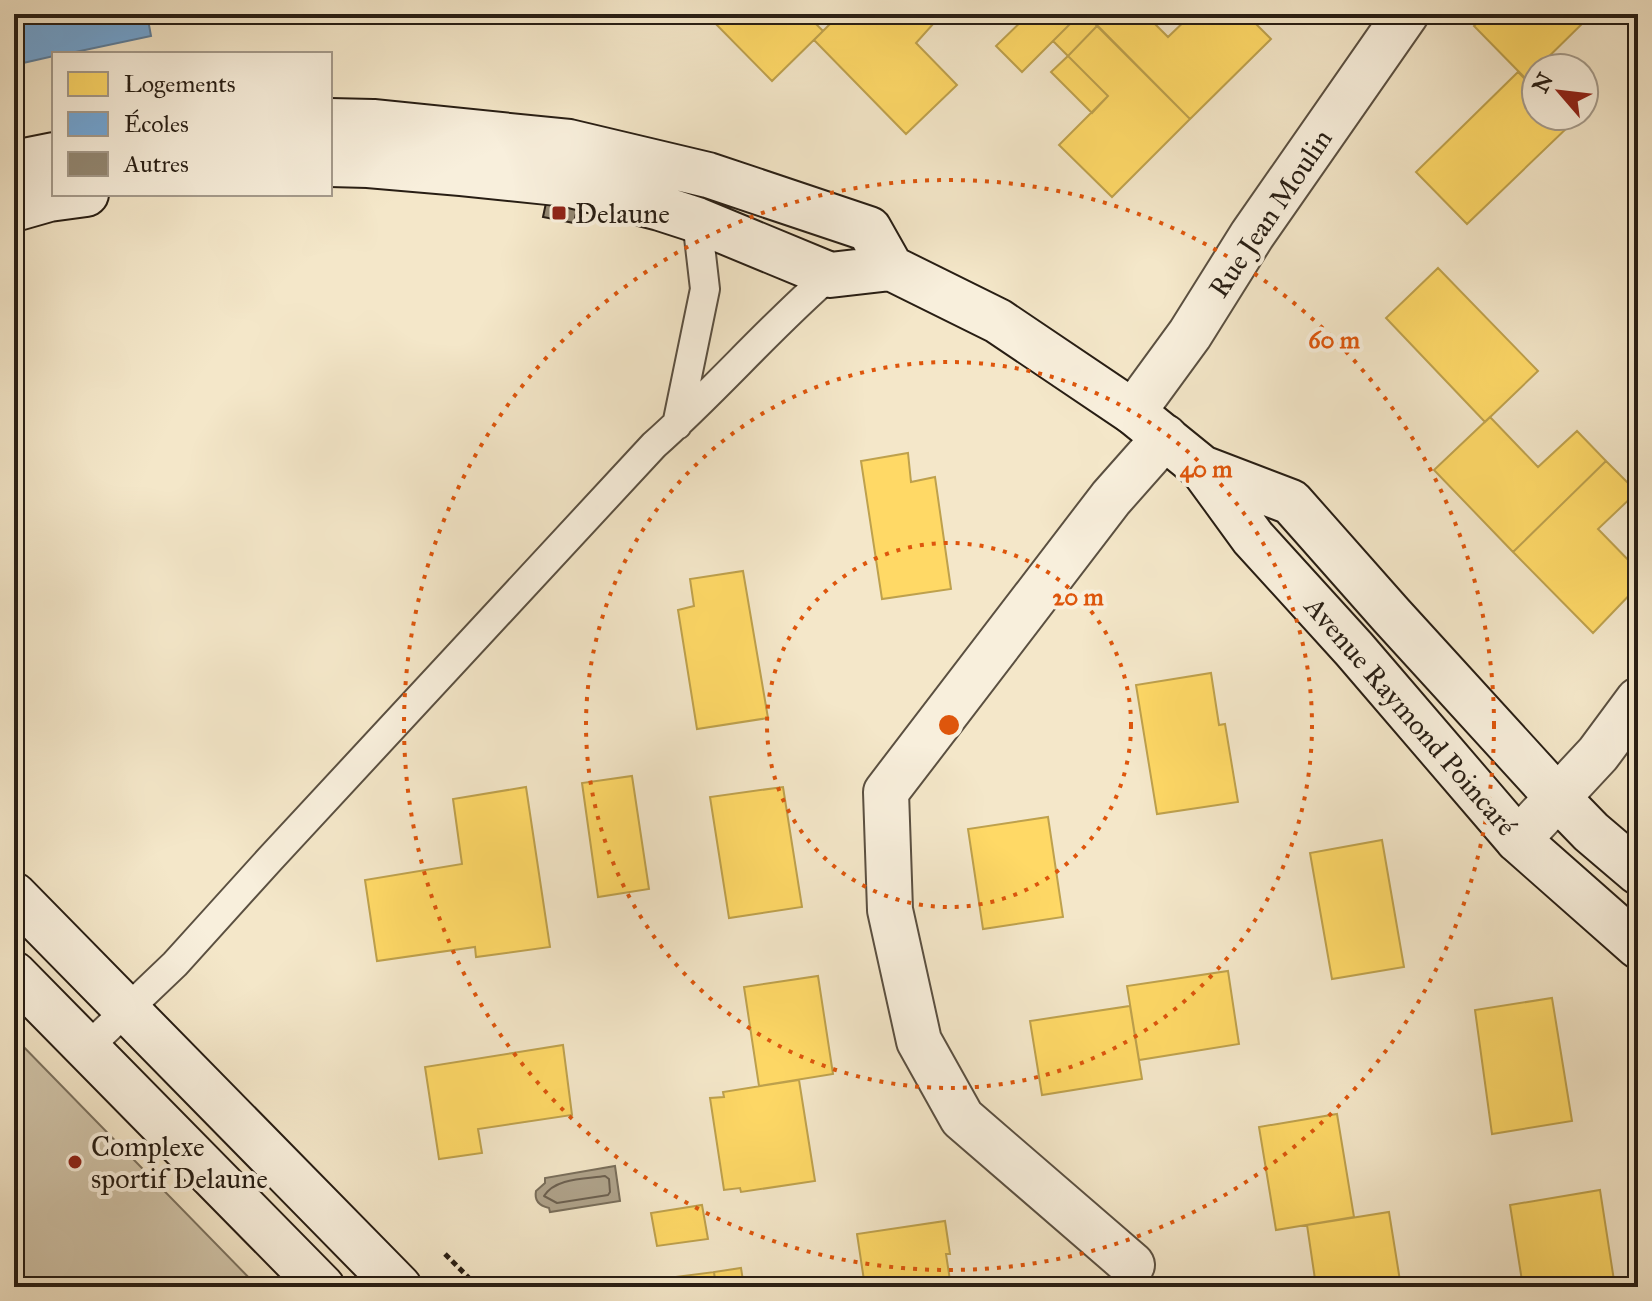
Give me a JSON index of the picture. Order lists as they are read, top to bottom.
{
  "streets": {
    "street": ["Rue Jean Moulin", "Avenue Raymond Poincaré"]
  },
  "crossings": [
    ["Rue Jean Moulin", "Avenue Raymond Poincaré"]
  ],
  "places": {
    "transit": ["Delaune"],
    "other": ["Complexe sportif Delaune"]
  },
  "legend": ["Logements", "Écoles", "Autres"],
  "north": "top left",
  "rings": ["60 m", "40 m", "20 m"]
}
